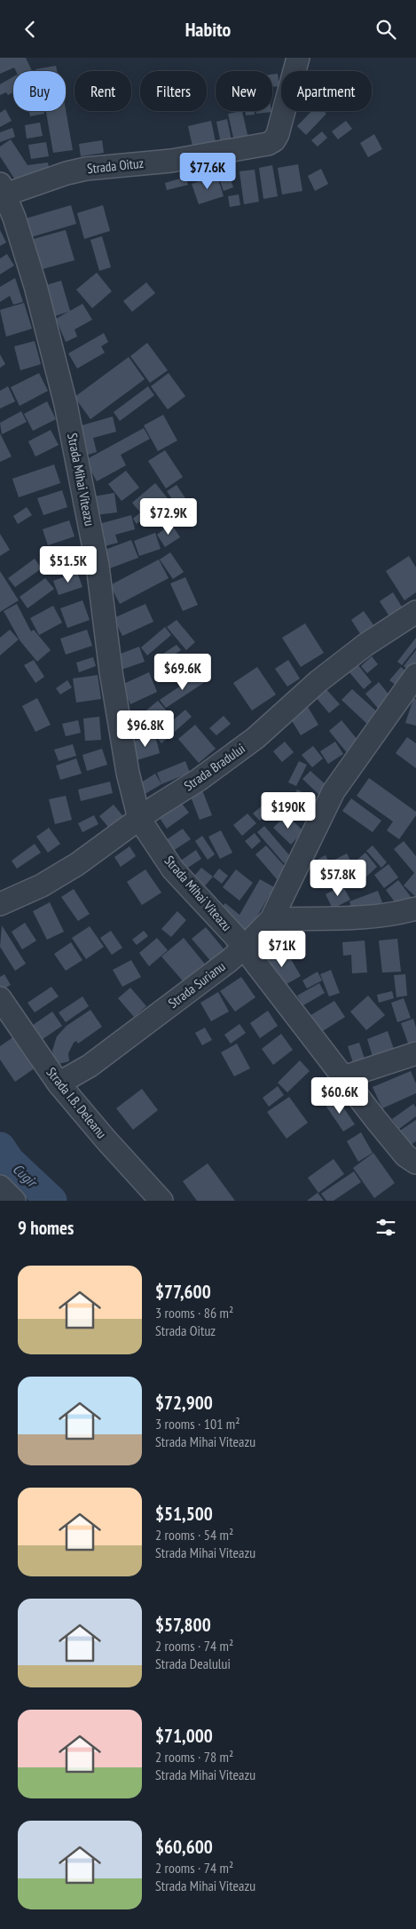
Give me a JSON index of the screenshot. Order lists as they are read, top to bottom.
{
  "streets": {
    "street": [
      "Strada Oituz",
      "Strada Mihai Viteazu",
      "Strada Bradului",
      "Strada Surianu",
      "Strada I.B. Deleanu"
    ]
  },
  "crossings": [
    ["Strada Oituz", "Strada Mihai Viteazu"],
    ["Strada Mihai Viteazu", "Strada Bradului"],
    ["Strada Mihai Viteazu", "Strada Surianu"],
    ["Strada Surianu", "Strada I.B. Deleanu"]
  ],
  "water": ["Cugir"],
  "page": {
    "header": "Habito",
    "chip": [
      "Buy",
      "Rent",
      "Filters",
      "New",
      "Apartment"
    ],
    "price": [
      "$77.6K",
      "$72.9K",
      "$51.5K",
      "$69.6K",
      "$96.8K",
      "$190K",
      "$57.8K",
      "$71K",
      "$60.6K"
    ],
    "heading": "9 homes",
    "list": [
      {
        "name": "$77,600",
        "note": "3 rooms · 86 m² · Strada Oituz"
      },
      {
        "name": "$72,900",
        "note": "3 rooms · 101 m² · Strada Mihai Viteazu"
      },
      {
        "name": "$51,500",
        "note": "2 rooms · 54 m² · Strada Mihai Viteazu"
      },
      {
        "name": "$57,800",
        "note": "2 rooms · 74 m² · Strada Dealului"
      },
      {
        "name": "$71,000",
        "note": "2 rooms · 78 m² · Strada Mihai Viteazu"
      },
      {
        "name": "$60,600",
        "note": "2 rooms · 74 m² · Strada Mihai Viteazu"
      }
    ]
  }
}
